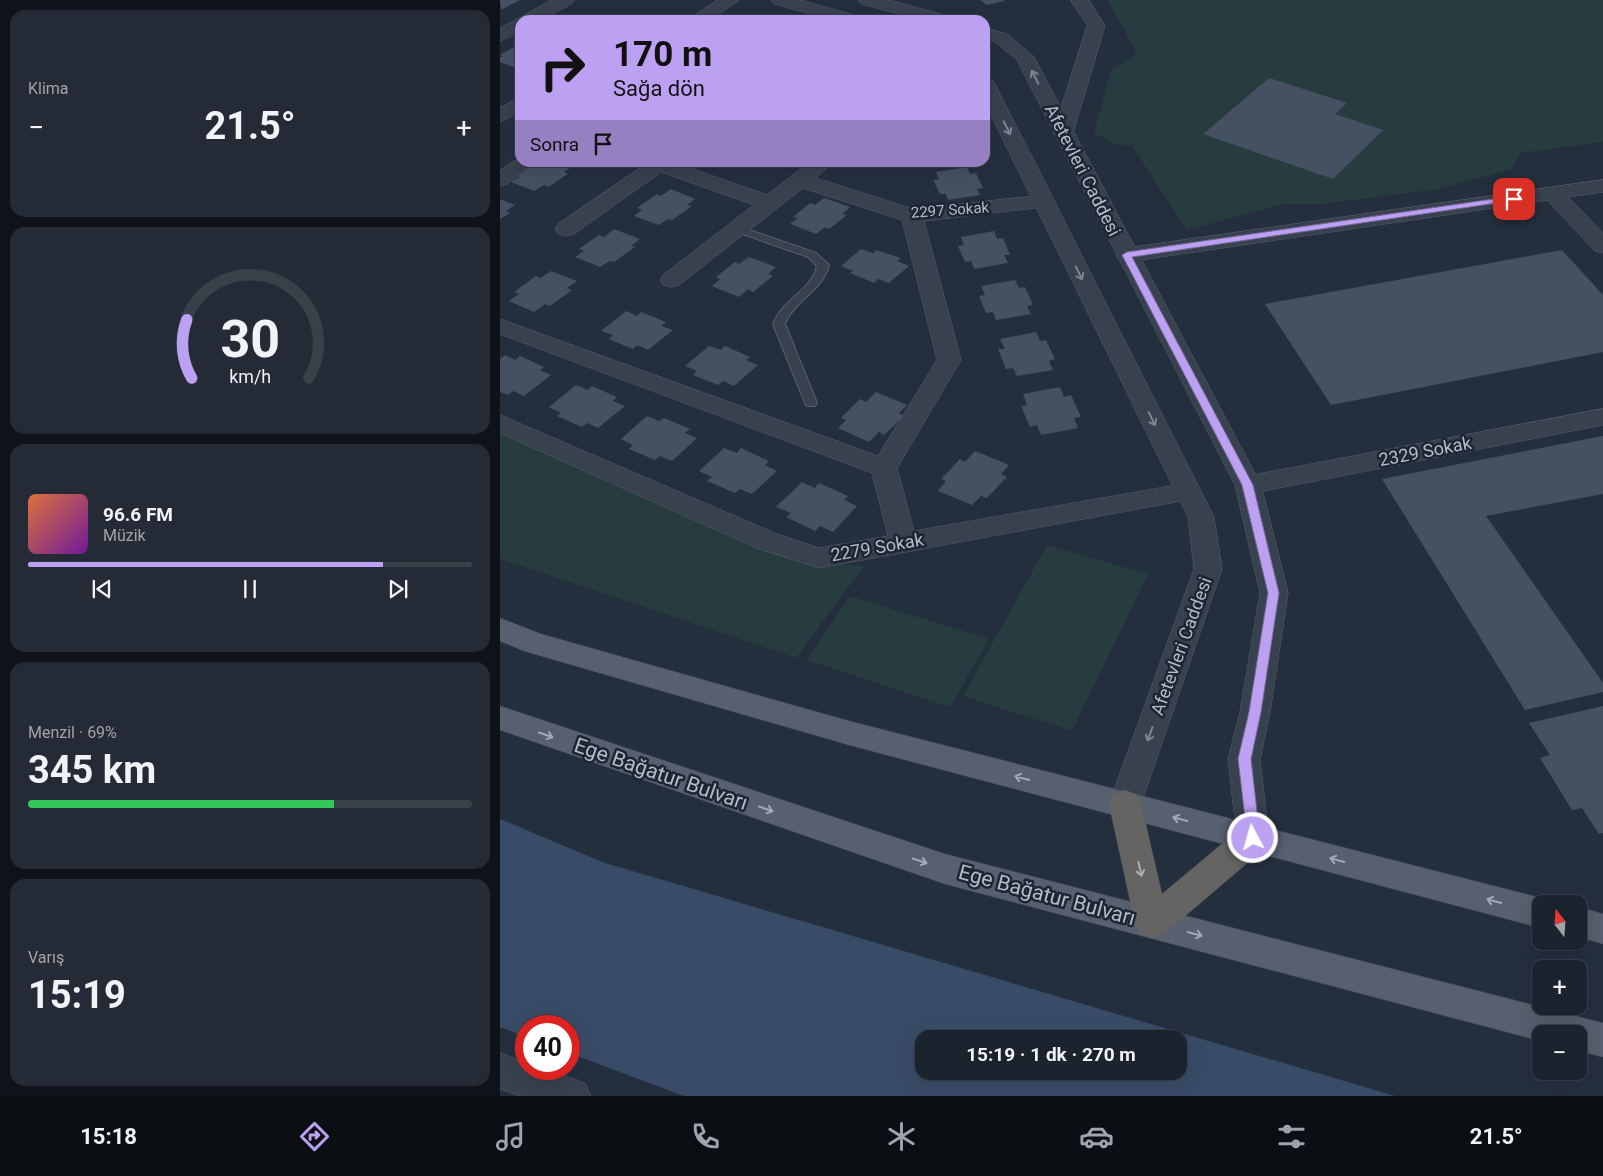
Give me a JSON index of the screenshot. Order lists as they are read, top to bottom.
{
  "streets": {
    "main road": ["Ege Bağatur Bulvarı"],
    "street": [
      "Afetevleri Caddesi",
      "2297 Sokak",
      "2329 Sokak",
      "2279 Sokak"
    ]
  },
  "crossings": [
    ["Afetevleri Caddesi", "2297 Sokak"],
    ["Afetevleri Caddesi", "2329 Sokak"],
    ["Afetevleri Caddesi", "2279 Sokak"]
  ],
  "north": "top",
  "page": {
    "tile": [
      "Klima",
      ["Menzil · 69%", "345 km"],
      ["Varış", "15:19"]
    ],
    "turn": ["170 m", "Sağa dön"],
    "heat": ["−", "21.5°", "+"],
    "then": "Sonra",
    "song": ["96.6 FM", "Müzik"],
    "map_buttons": ["+", "−"],
    "limit": "40",
    "trip": "15:19 · 1 dk · 270 m",
    "tabs": ["15:18", "21.5°"],
    "gauge": ["30", "km/h"]
  }
}
